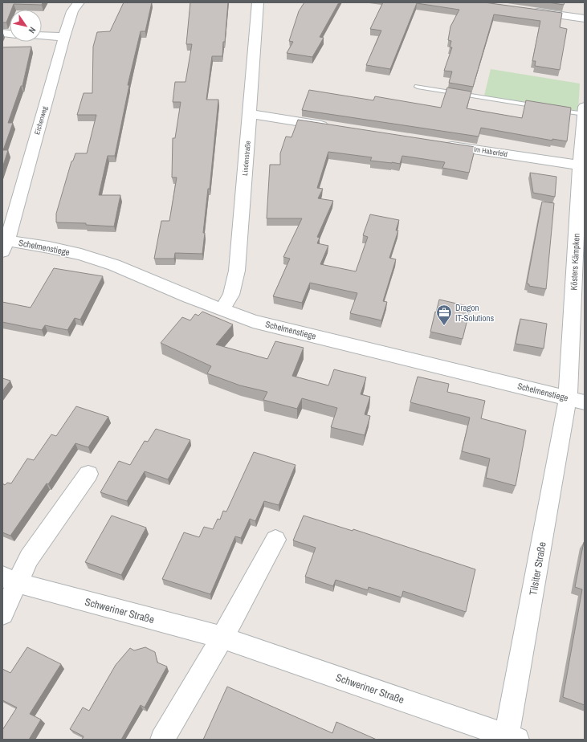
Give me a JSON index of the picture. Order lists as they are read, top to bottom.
{
  "streets": {
    "street": [
      "Eichenweg",
      "Im Haberfeld",
      "Lindenstraße",
      "Schelmenstiege",
      "Kösters Kämpken",
      "Tilsiter Straße",
      "Schweriner Straße"
    ]
  },
  "crossings": [
    ["Eichenweg", "Schelmenstiege"],
    ["Im Haberfeld", "Kösters Kämpken"],
    ["Lindenstraße", "Schelmenstiege"],
    ["Schelmenstiege", "Kösters Kämpken"],
    ["Schelmenstiege", "Tilsiter Straße"],
    ["Kösters Kämpken", "Tilsiter Straße"],
    ["Tilsiter Straße", "Schweriner Straße"]
  ],
  "places": {
    "office": ["Dragon IT-Solutions"]
  },
  "north": "bottom right"
}
